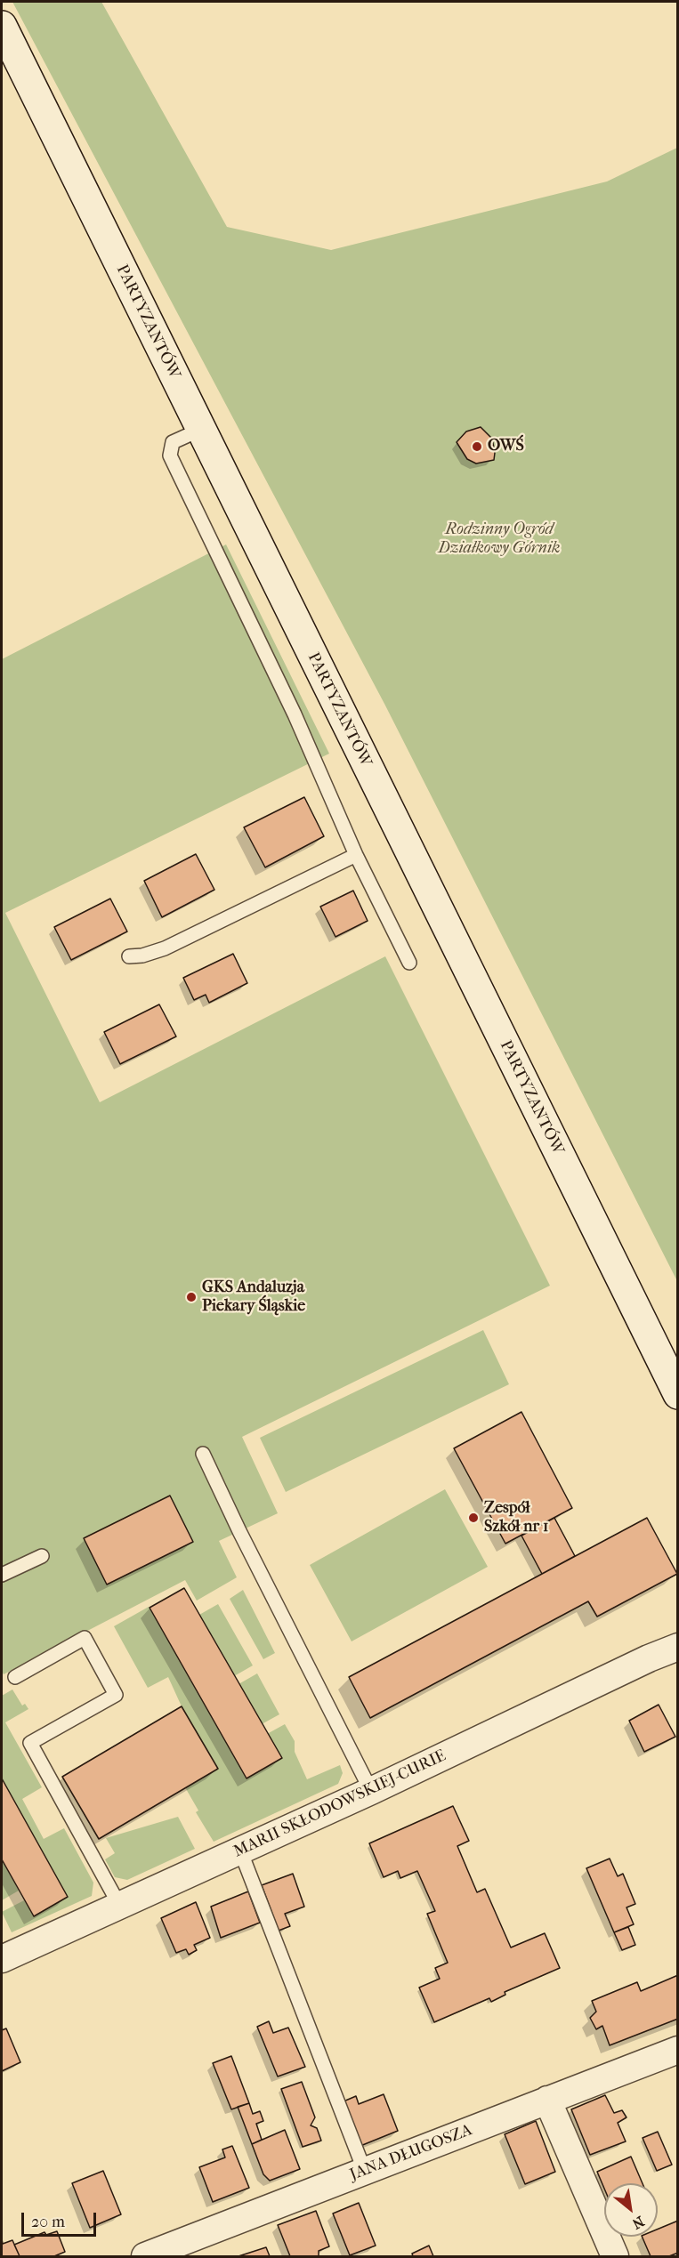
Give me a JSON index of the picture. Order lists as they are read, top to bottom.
{
  "streets": {
    "street": ["PARTYZANTÓW", "MARII SKŁODOWSKIEJ-CURIE", "JANA DŁUGOSZA"]
  },
  "parks": ["Rodzinny Ogród Działkowy Górnik"],
  "places": ["OWŚ", "GKS Andaluzja Piekary Śląskie", "Zespół Szkół nr 1"],
  "scale_bar": "20 m",
  "north": "bottom right"
}
